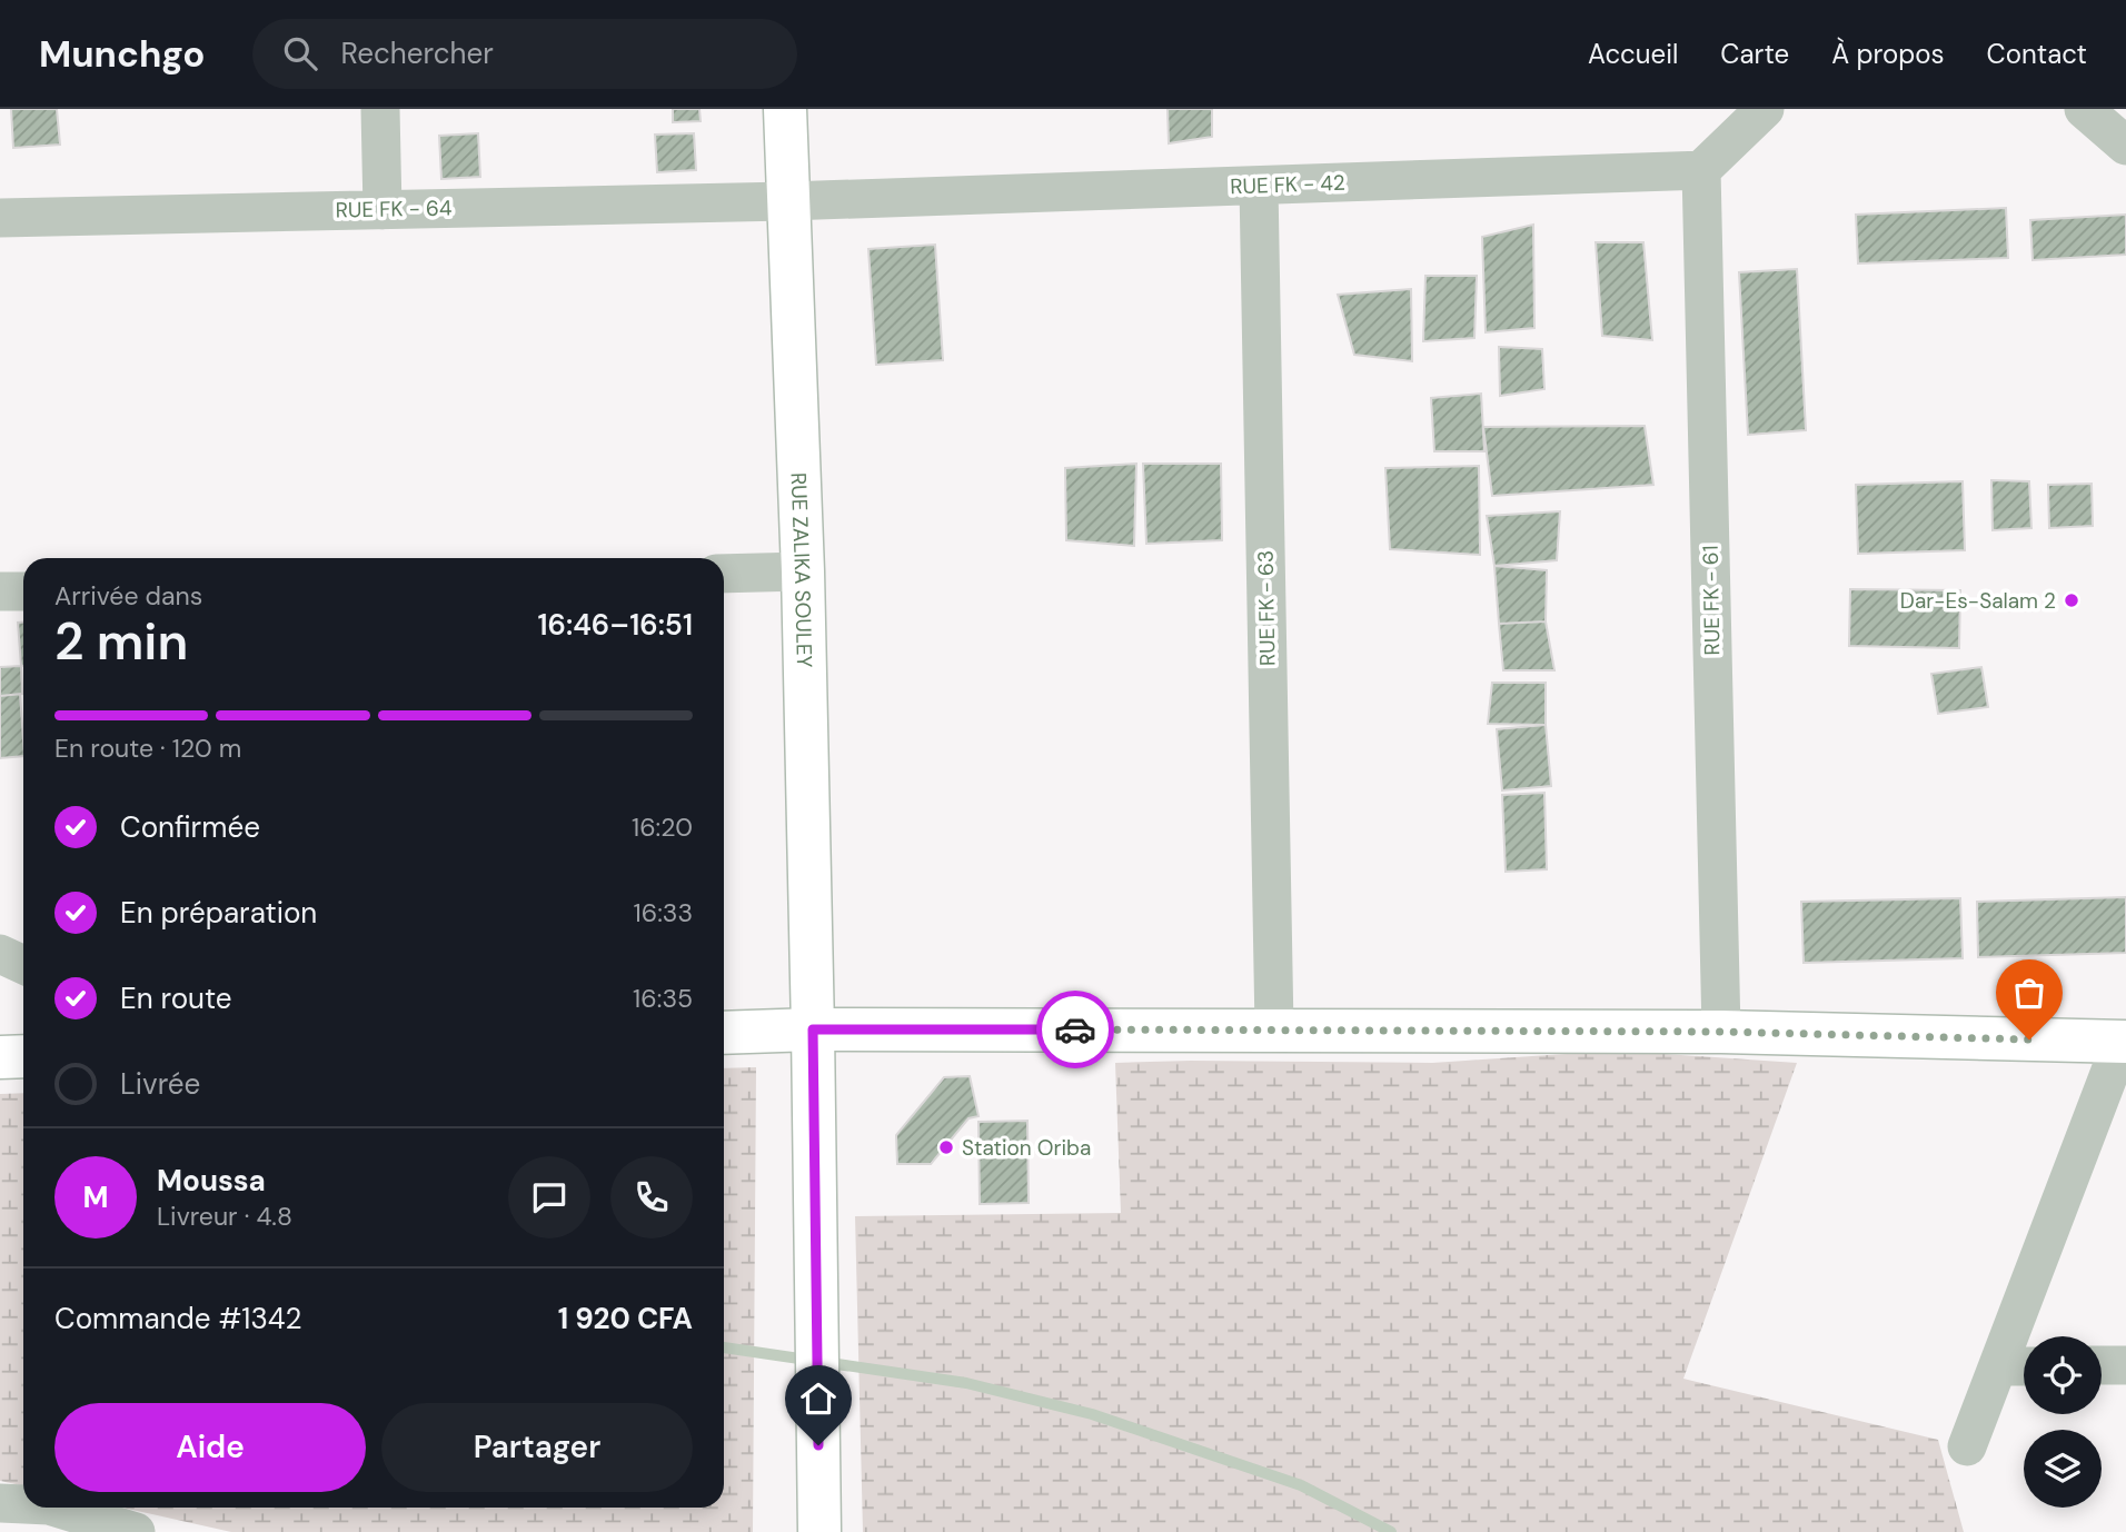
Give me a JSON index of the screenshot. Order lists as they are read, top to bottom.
{
  "streets": {
    "main road": ["RUE ZALIKA SOULEY"],
    "street": [
      "RUE FK - 42",
      "RUE FK - 64",
      "RUE FK - 61",
      "RUE FK - 63"
    ]
  },
  "crossings": [
    ["RUE FK - 42", "RUE FK - 64"],
    ["RUE FK - 42", "RUE ZALIKA SOULEY"],
    ["RUE FK - 42", "RUE FK - 61"],
    ["RUE FK - 42", "RUE FK - 63"],
    ["RUE FK - 64", "RUE ZALIKA SOULEY"]
  ],
  "places": ["Dar-Es-Salam 2", "Station Oriba"],
  "page": {
    "header": "Munchgo",
    "search": "Rechercher",
    "nav": [
      "Accueil",
      "Carte",
      "À propos",
      "Contact"
    ],
    "heading": ["2 min", "Arrivée dans", "16:46–16:51"],
    "panel": [
      "Moussa",
      "Livreur · 4.8",
      "Commande #1342",
      "1 920 CFA"
    ],
    "bar": "En route · 120 m",
    "list": [
      ["Confirmée", "16:20"],
      ["En préparation", "16:33"],
      ["En route", "16:35"],
      "Livrée"
    ],
    "round": "M",
    "buttons": ["Aide", "Partager"]
  }
}
